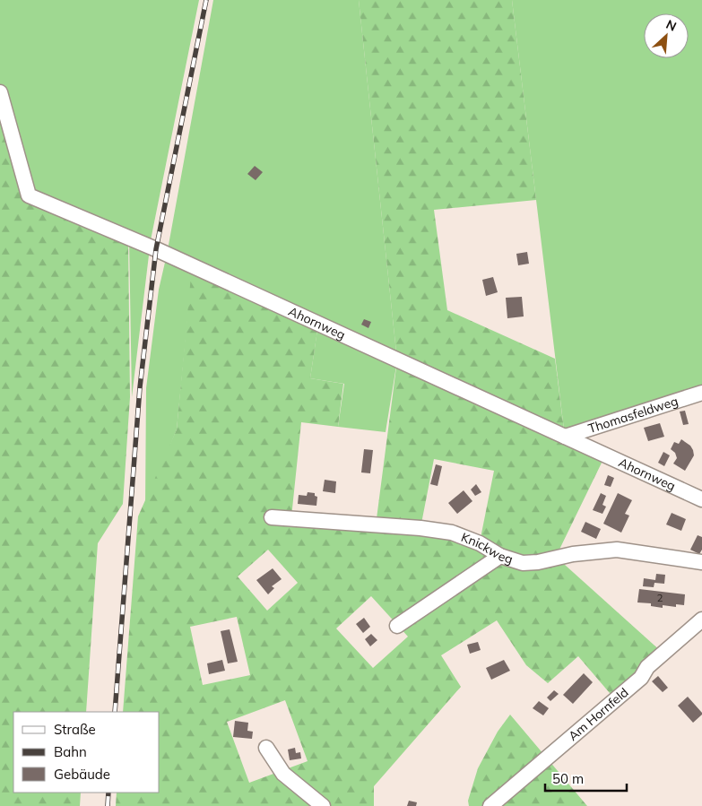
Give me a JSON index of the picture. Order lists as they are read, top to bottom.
{
  "streets": {
    "street": [
      "Ahornweg",
      "Thomasfeldweg",
      "Knickweg",
      "Am Hornfeld"
    ]
  },
  "crossings": [
    ["Ahornweg", "Thomasfeldweg"]
  ],
  "house_numbers": ["2"],
  "legend": ["Straße", "Bahn", "Gebäude"],
  "scale_bar": "50 m",
  "north": "top right"
}
